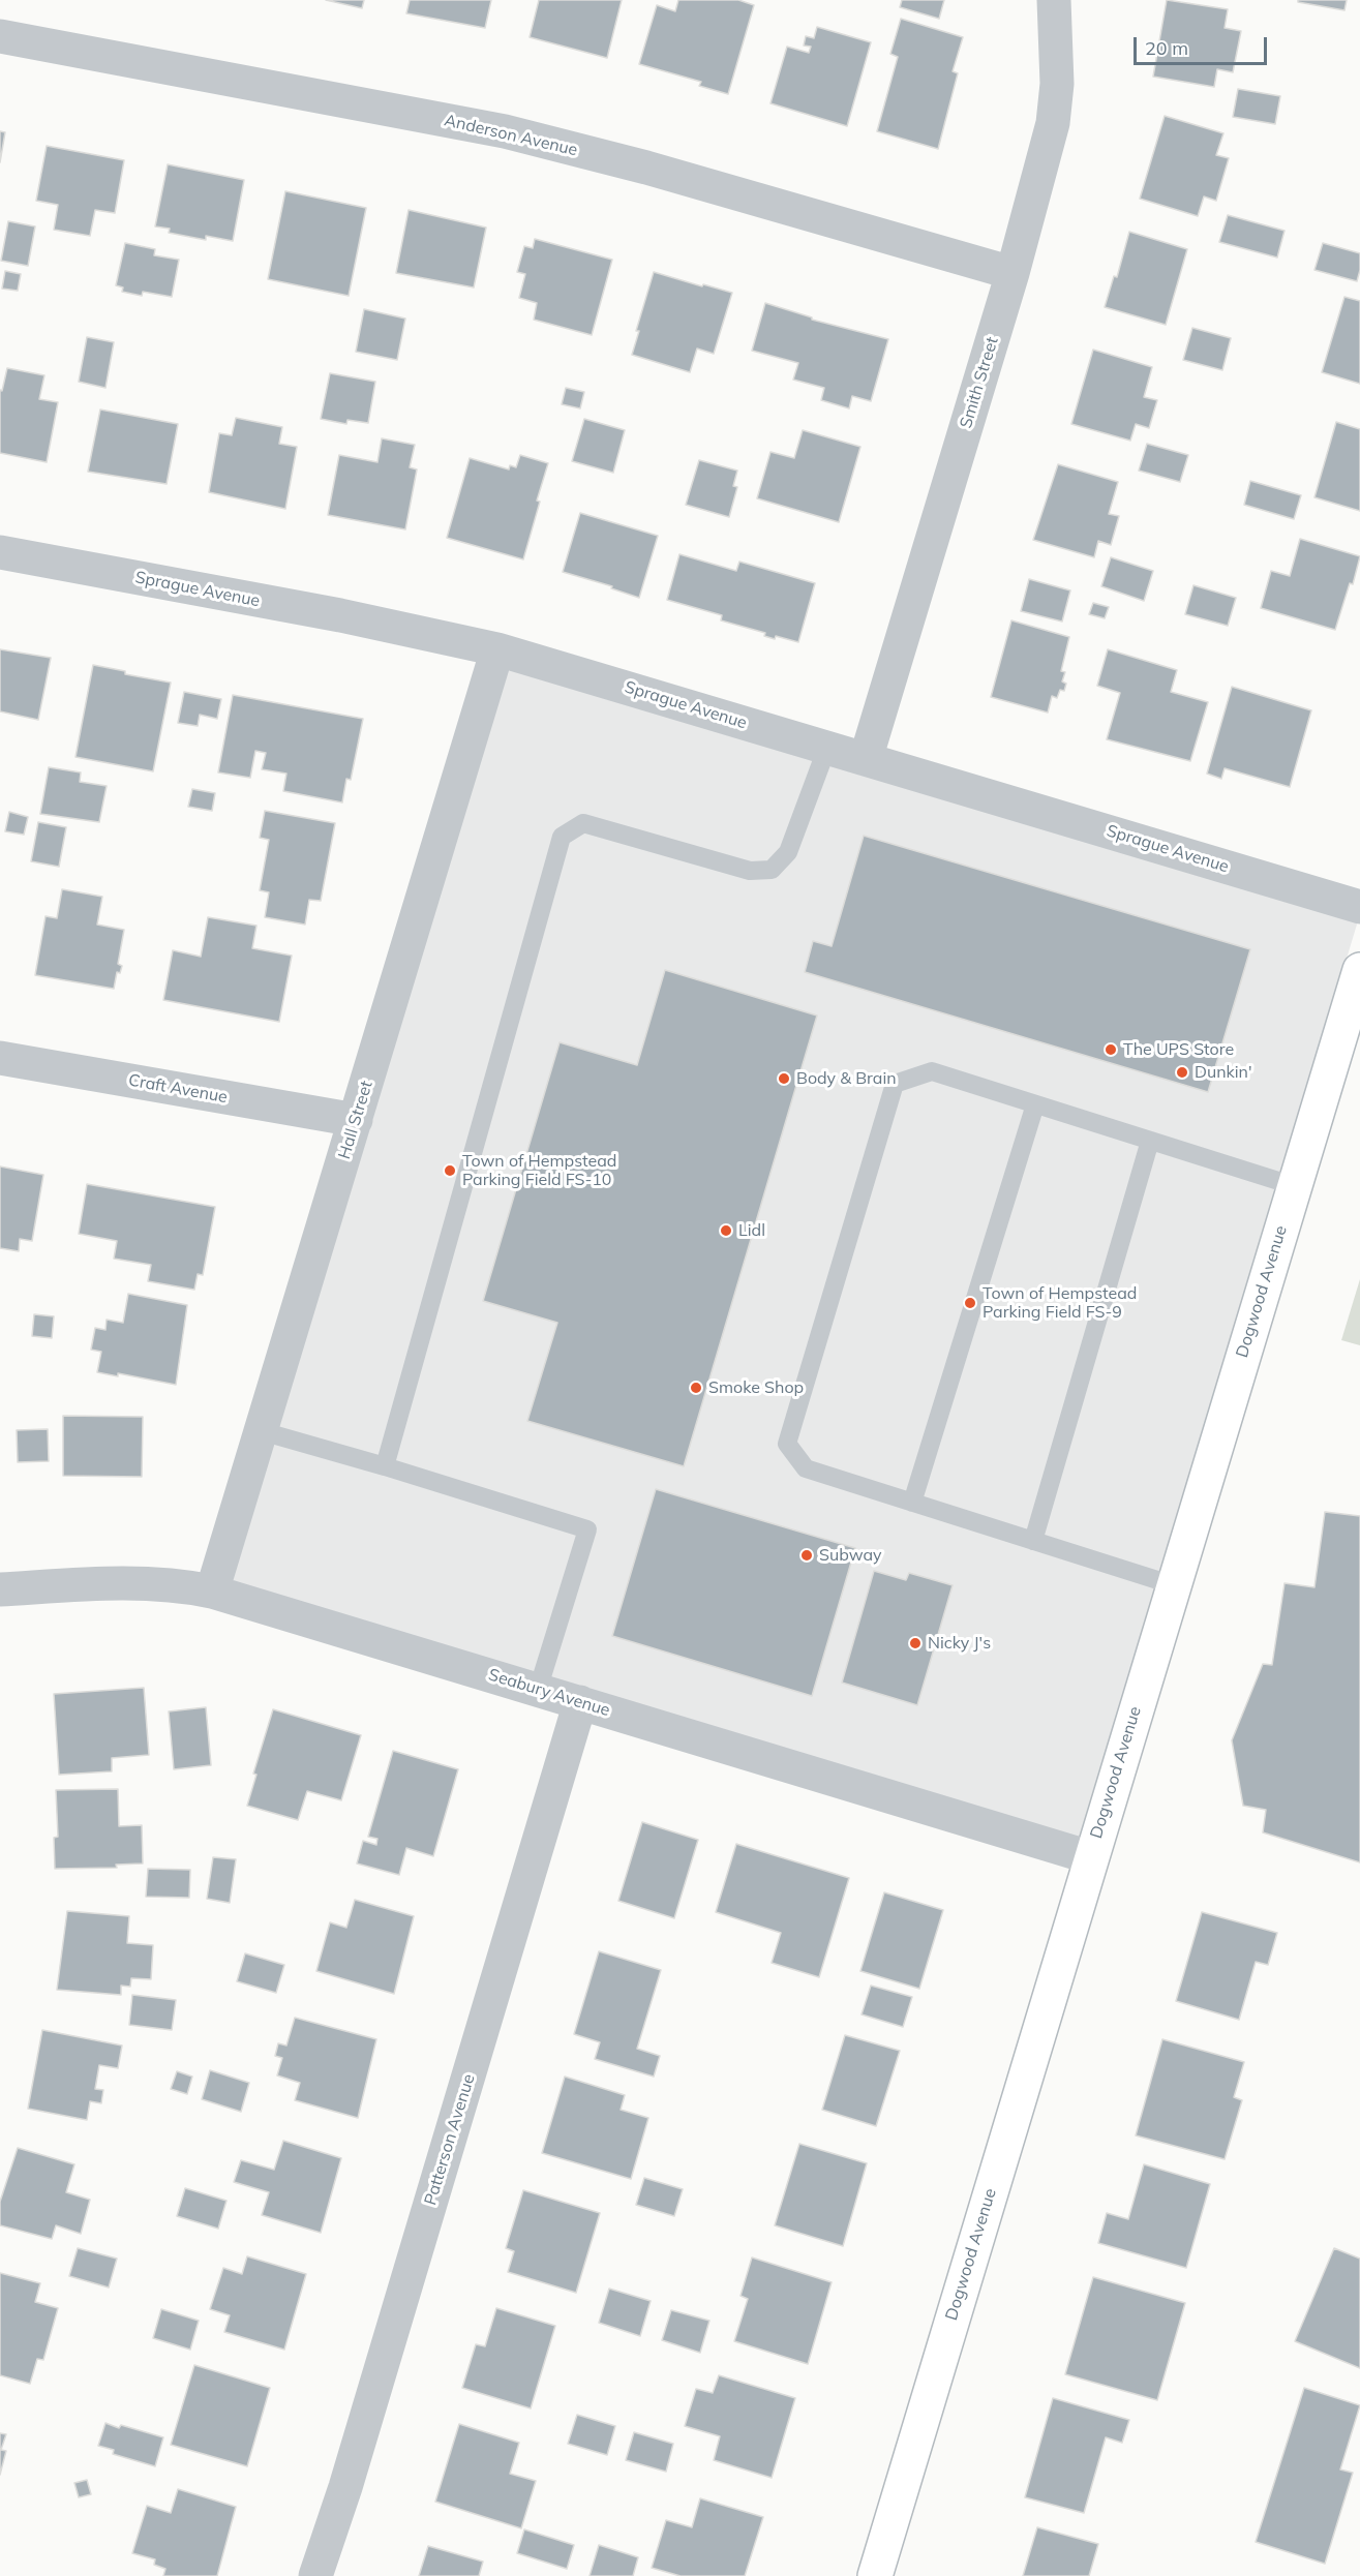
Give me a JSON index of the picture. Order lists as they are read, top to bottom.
{
  "streets": {
    "street": [
      "Anderson Avenue",
      "Smith Street",
      "Sprague Avenue",
      "Craft Avenue",
      "Hall Street",
      "Dogwood Avenue",
      "Seabury Avenue",
      "Patterson Avenue"
    ]
  },
  "crossings": [
    ["Anderson Avenue", "Smith Street"],
    ["Smith Street", "Sprague Avenue"],
    ["Sprague Avenue", "Hall Street"],
    ["Craft Avenue", "Hall Street"],
    ["Hall Street", "Seabury Avenue"],
    ["Dogwood Avenue", "Seabury Avenue"],
    ["Seabury Avenue", "Patterson Avenue"]
  ],
  "places": [
    "The UPS Store",
    "Dunkin'",
    "Body & Brain",
    "Town of Hempstead Parking Field FS-10",
    "Lidl",
    "Town of Hempstead Parking Field FS-9",
    "Smoke Shop",
    "Subway",
    "Nicky J's"
  ],
  "scale_bar": "20 m"
}
